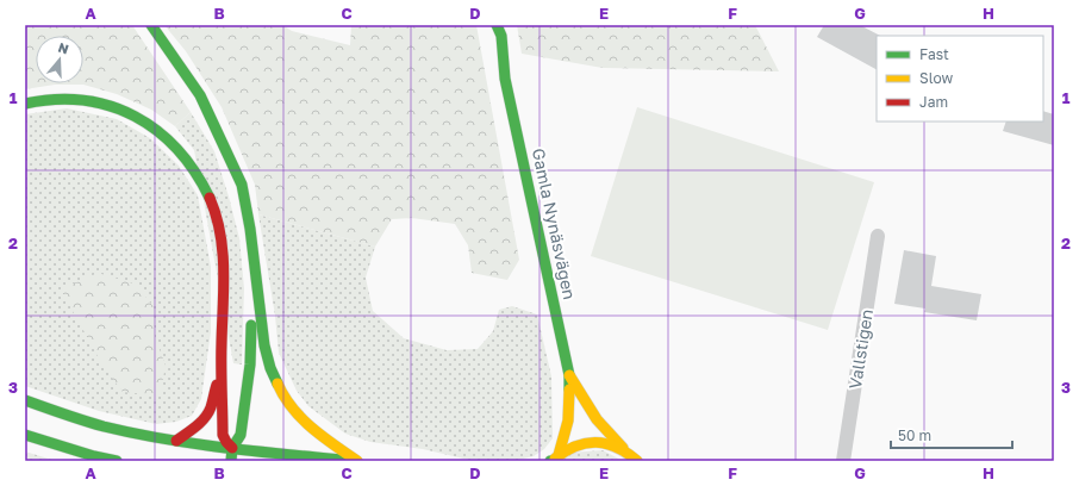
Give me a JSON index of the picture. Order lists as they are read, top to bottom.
{
  "streets": {
    "main road": ["Gamla Nynäsvägen"],
    "street": ["Vallstigen"]
  },
  "legend": ["Fast", "Slow", "Jam"],
  "scale_bar": "50 m",
  "north": "top",
  "grid": {
    "columns": [
      "A",
      "B",
      "C",
      "D",
      "E",
      "F",
      "G",
      "H"
    ],
    "rows": ["1", "2", "3"]
  }
}
